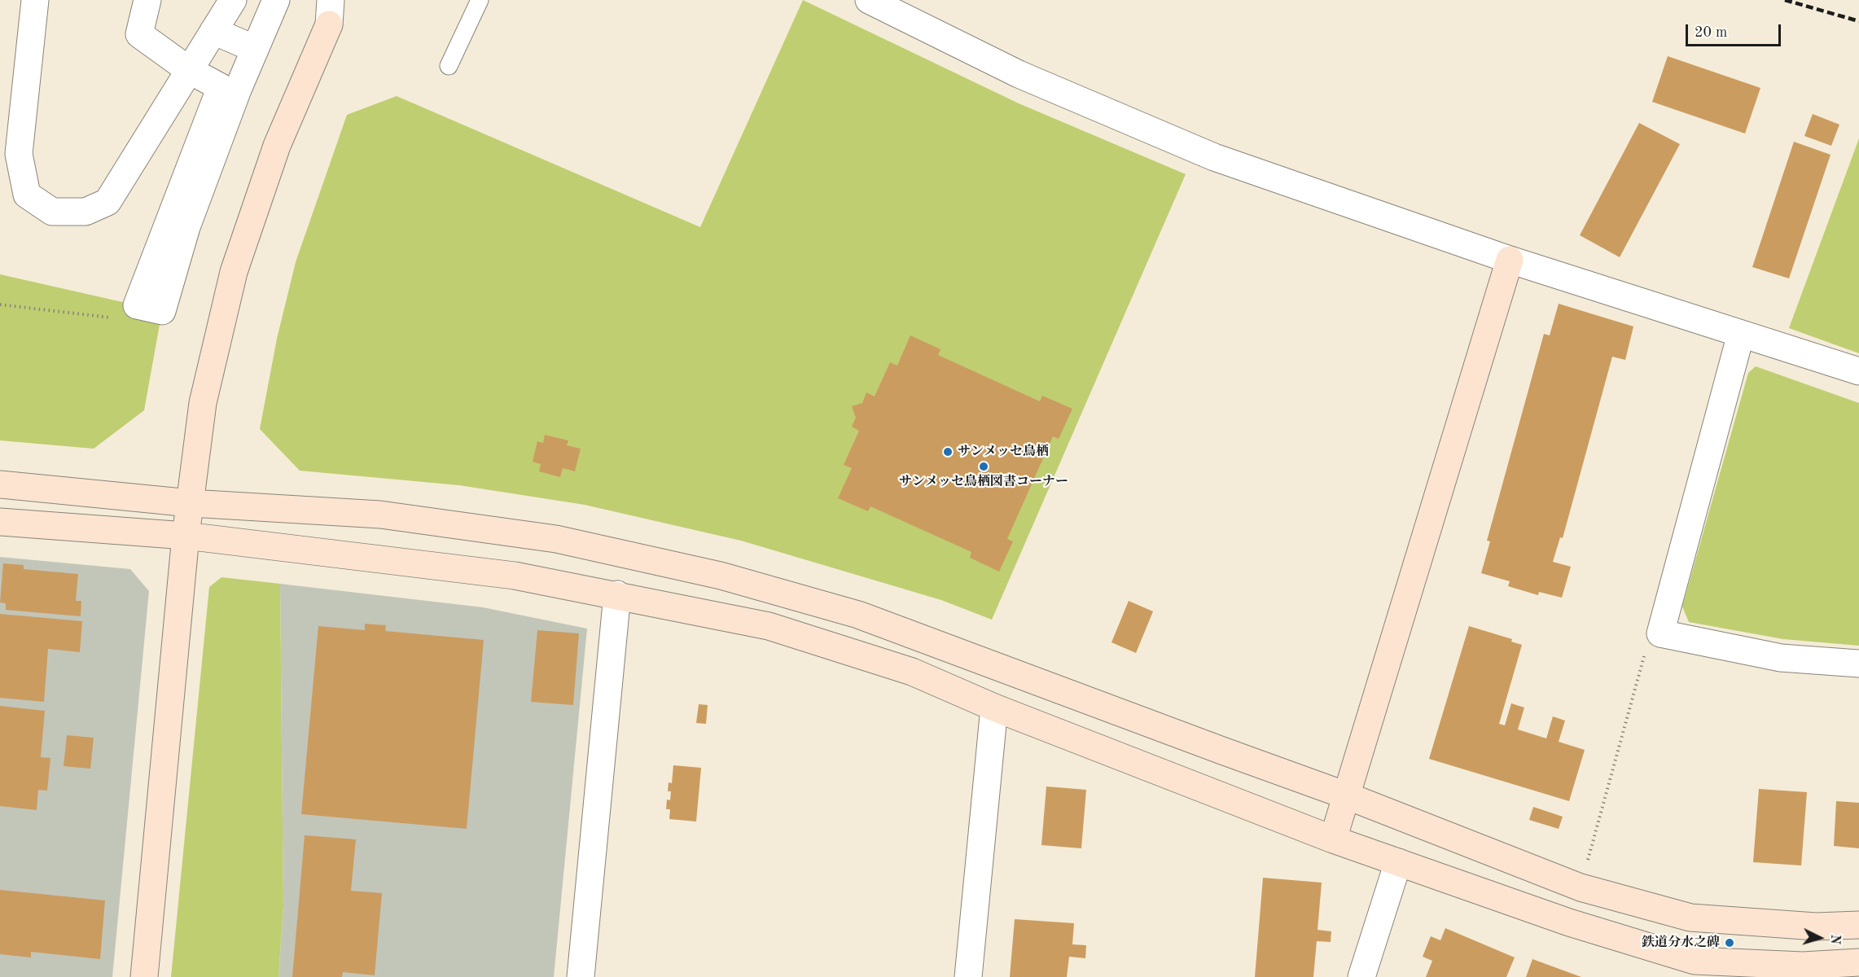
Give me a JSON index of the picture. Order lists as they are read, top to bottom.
{
  "places": ["サンメッセ鳥栖", "サンメッセ鳥栖図書コーナー", "鉄道分水之碑"],
  "scale_bar": "20 m",
  "north": "right"
}
